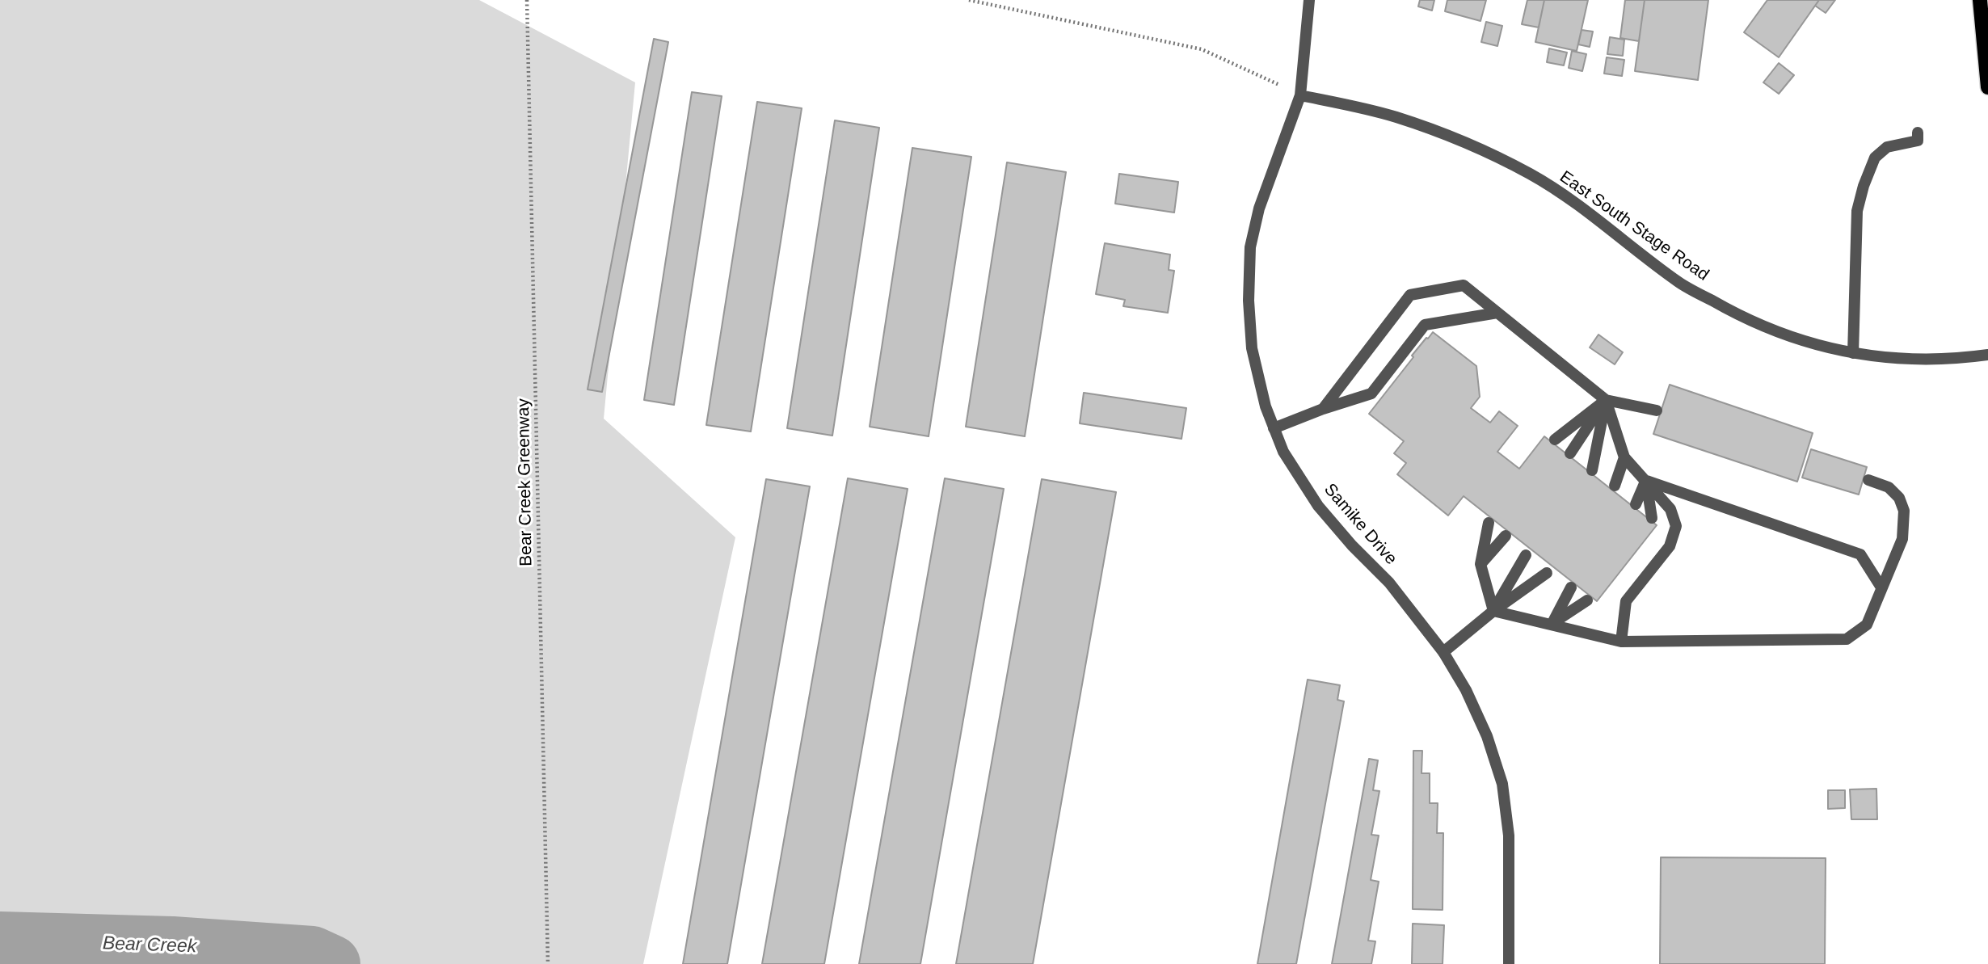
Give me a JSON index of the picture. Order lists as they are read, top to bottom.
{
  "streets": {
    "street": ["East South Stage Road", "Samike Drive"],
    "path": ["Bear Creek Greenway"]
  },
  "crossings": [
    ["East South Stage Road", "Samike Drive"]
  ],
  "water": ["Bear Creek"]
}
